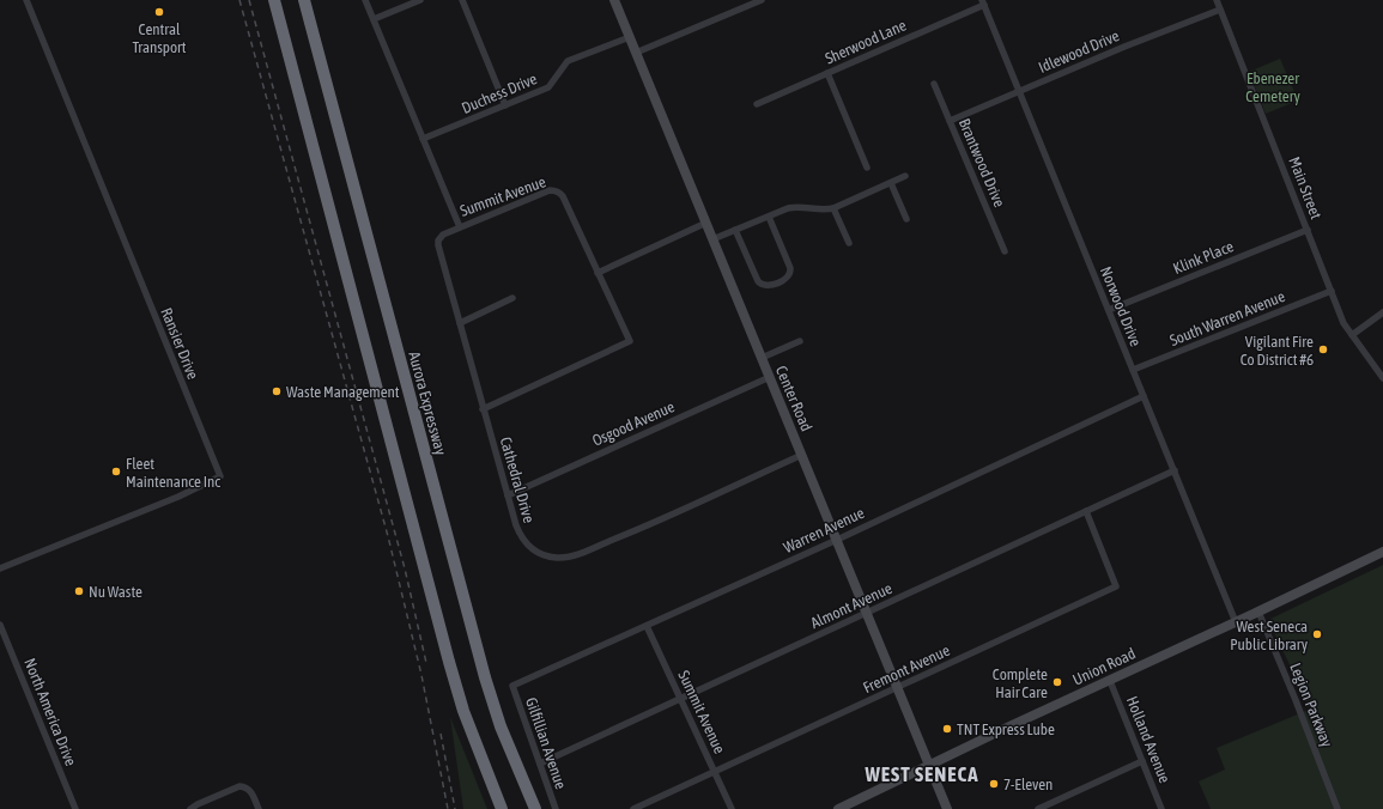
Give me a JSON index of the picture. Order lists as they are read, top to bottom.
{
  "streets": {
    "highway": ["Aurora Expressway"],
    "main road": ["Center Road", "Union Road"],
    "street": [
      "Sherwood Lane",
      "Idlewood Drive",
      "Duchess Drive",
      "Brantwood Drive",
      "Main Street",
      "Summit Avenue",
      "Klink Place",
      "Norwood Drive",
      "South Warren Avenue",
      "Ransier Drive",
      "Osgood Avenue",
      "Cathedral Drive",
      "Warren Avenue",
      "Almont Avenue",
      "Fremont Avenue",
      "Legion Parkway",
      "North America Drive",
      "Holland Avenue",
      "Gilfillian Avenue"
    ]
  },
  "crossings": [
    ["Sherwood Lane", "Norwood Drive"],
    ["Idlewood Drive", "Brantwood Drive"],
    ["Idlewood Drive", "Main Street"],
    ["Idlewood Drive", "Norwood Drive"],
    ["Duchess Drive", "Summit Avenue"],
    ["Duchess Drive", "Center Road"],
    ["Main Street", "Klink Place"],
    ["Main Street", "South Warren Avenue"],
    ["Summit Avenue", "Cathedral Drive"],
    ["Summit Avenue", "Warren Avenue"],
    ["Summit Avenue", "Almont Avenue"],
    ["Summit Avenue", "Fremont Avenue"],
    ["Klink Place", "Norwood Drive"],
    ["Norwood Drive", "South Warren Avenue"],
    ["Norwood Drive", "Warren Avenue"],
    ["Norwood Drive", "Almont Avenue"],
    ["Norwood Drive", "Union Road"],
    ["Center Road", "Osgood Avenue"],
    ["Center Road", "Cathedral Drive"],
    ["Center Road", "Warren Avenue"],
    ["Center Road", "Almont Avenue"],
    ["Center Road", "Union Road"],
    ["Center Road", "Fremont Avenue"],
    ["Osgood Avenue", "Cathedral Drive"],
    ["Warren Avenue", "Gilfillian Avenue"],
    ["Almont Avenue", "Fremont Avenue"],
    ["Almont Avenue", "Gilfillian Avenue"],
    ["Union Road", "Legion Parkway"],
    ["Union Road", "Holland Avenue"]
  ],
  "districts": ["WEST SENECA"],
  "parks": ["Ebenezer Cemetery"],
  "places": [
    "Central Transport",
    "Vigilant Fire Co District #6",
    "Waste Management",
    "Fleet Maintenance Inc",
    "Nu Waste",
    "West Seneca Public Library",
    "Complete Hair Care",
    "TNT Express Lube",
    "7-Eleven"
  ]
}
